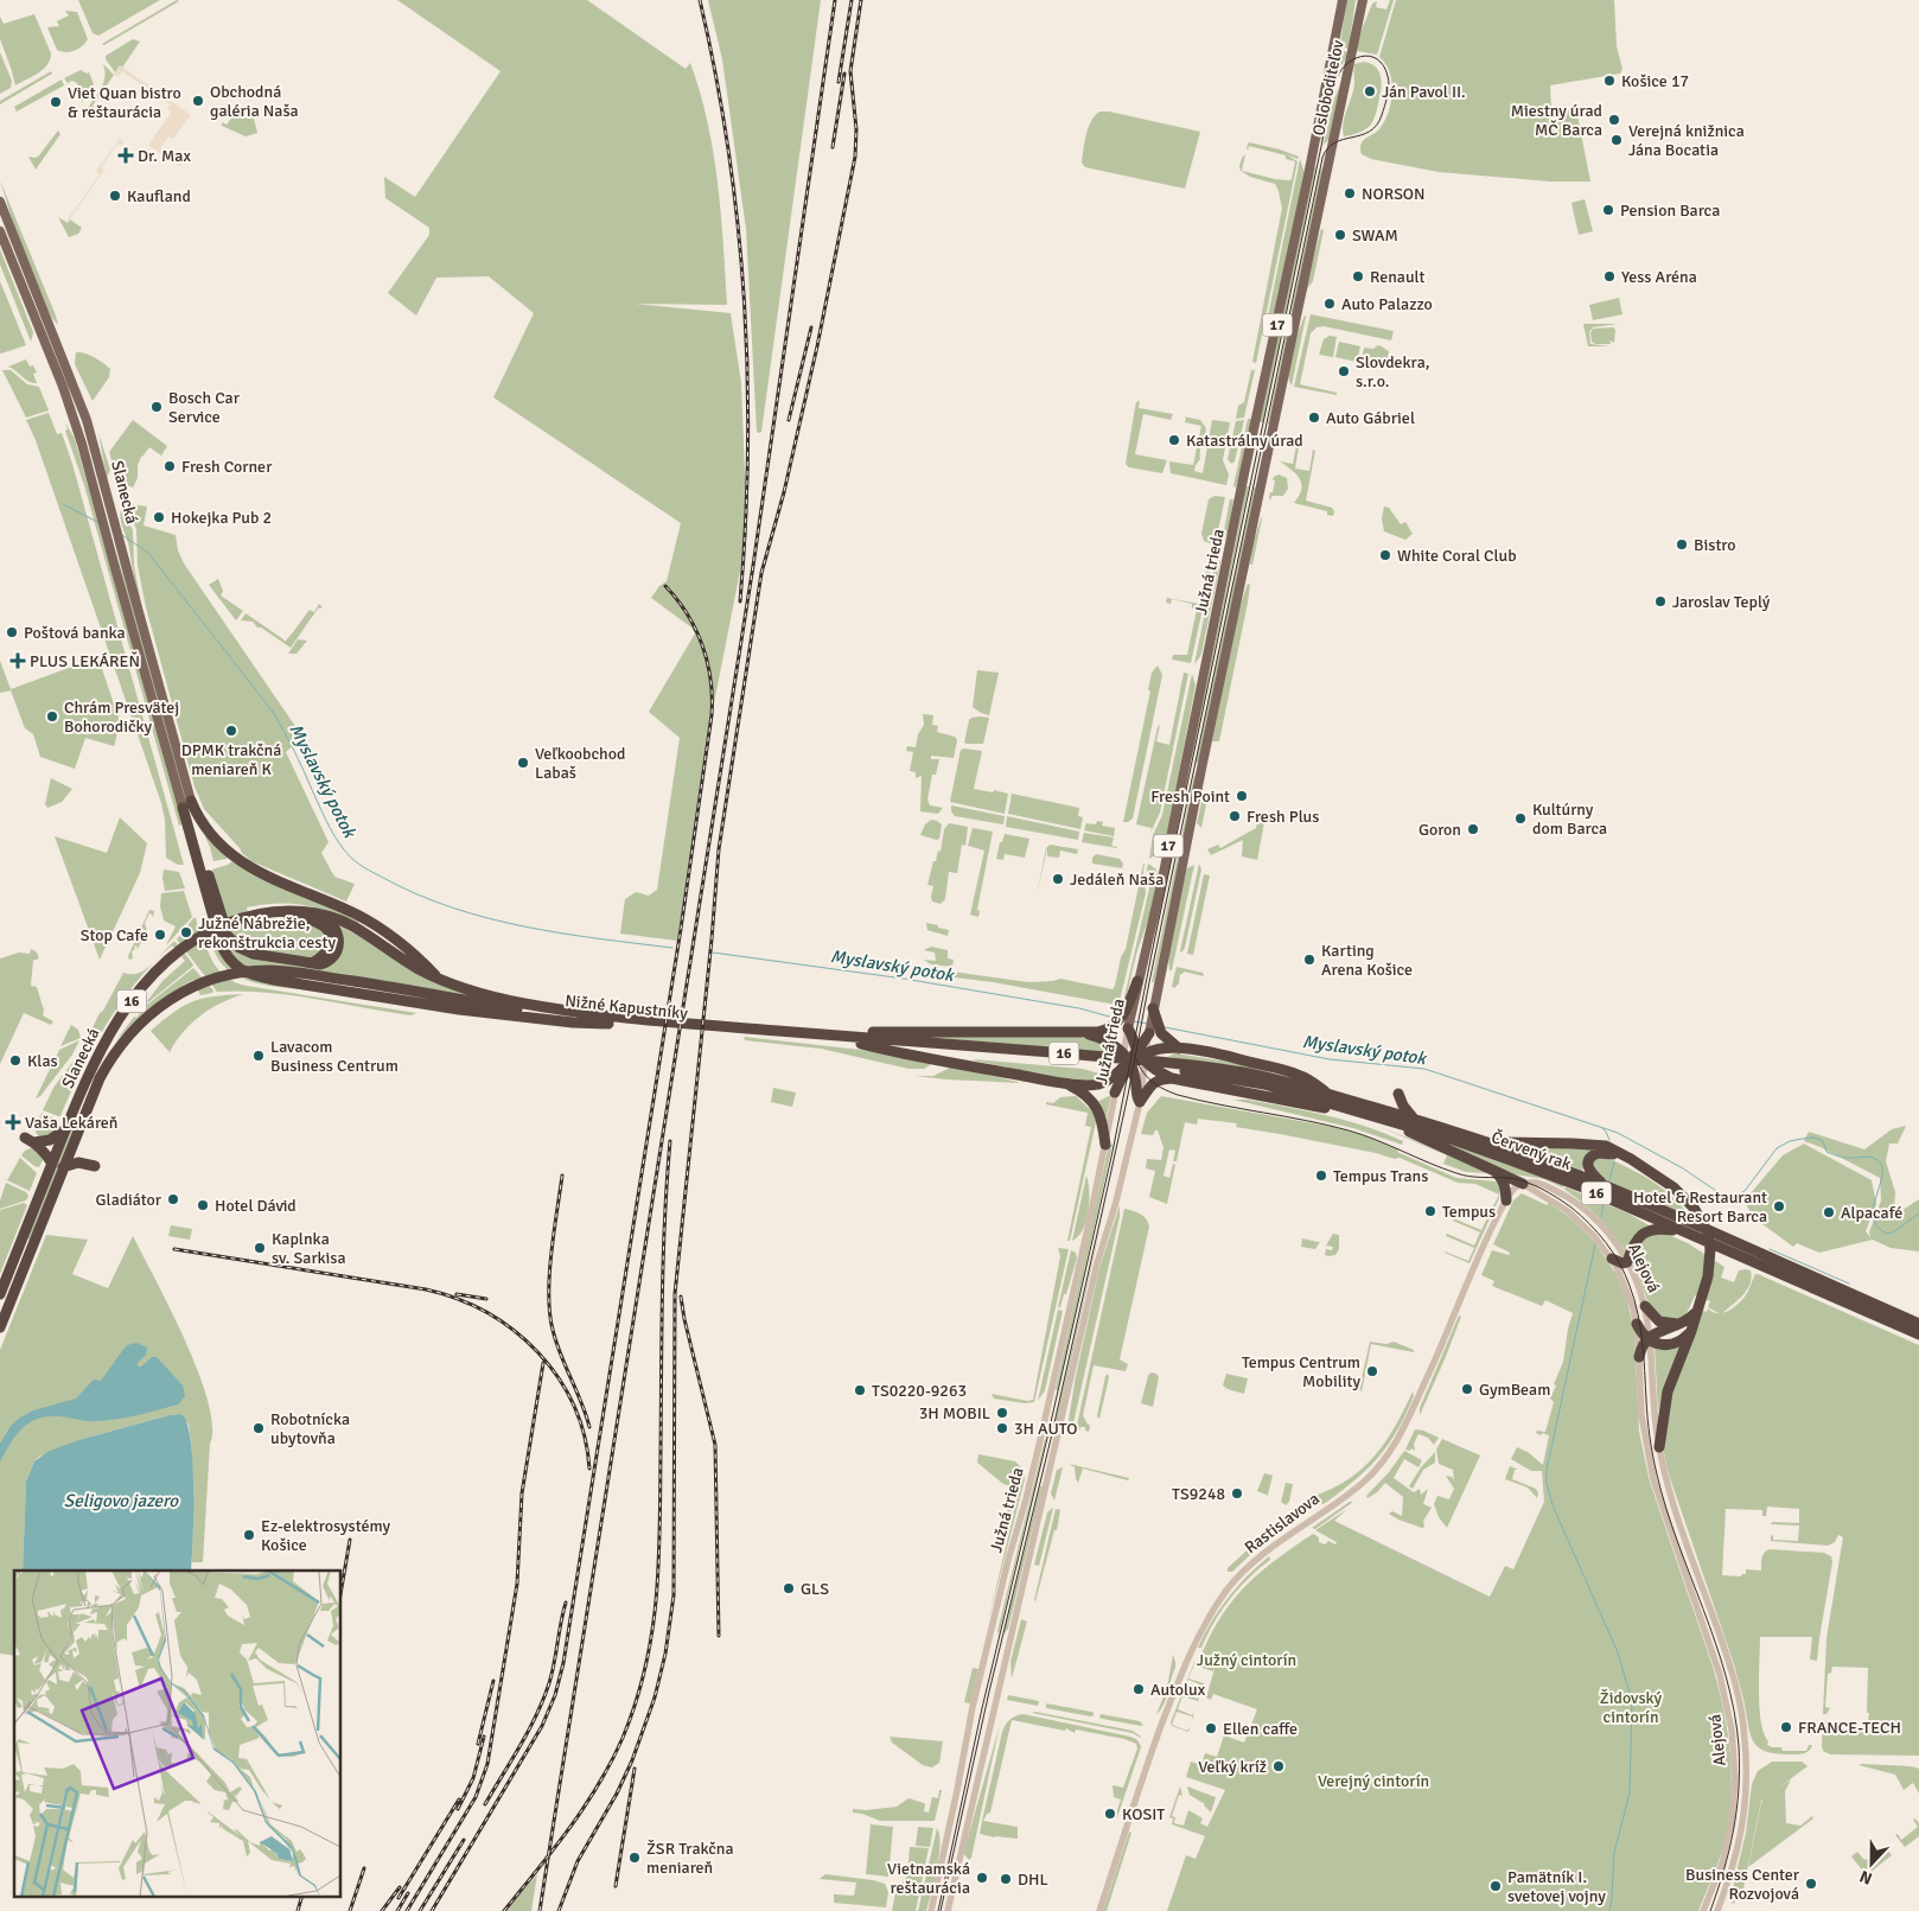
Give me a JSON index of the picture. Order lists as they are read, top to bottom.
{
  "streets": {
    "highway": [
      "Slanecká",
      "16",
      "Nižné Kapustníky",
      "Červený rak"
    ],
    "main road": ["Osloboditeľov", "17", "Južná trieda"],
    "street": ["Alejová", "Rastislavova"]
  },
  "crossings": [
    ["Osloboditeľov", "Južná trieda"],
    ["Slanecká", "Nižné Kapustníky"],
    ["16", "Nižné Kapustníky"],
    ["Nižné Kapustníky", "Červený rak"],
    ["Alejová", "Rastislavova"]
  ],
  "water": ["Myslavský potok", "Seligovo jazero"],
  "parks": ["Južný cintorín", "Židovský cintorín", "Verejný cintorín"],
  "places": {
    "other": [
      "Košice 17",
      "Ján Pavol II.",
      "Obchodná galéria Naša",
      "Viet Quan bistro & reštaurácia",
      "Miestny úrad MČ Barca",
      "Verejná knižnica Jána Bocatia",
      "NORSON",
      "Kaufland",
      "Pension Barca",
      "SWAM",
      "Renault",
      "Yess Aréna",
      "Auto Palazzo",
      "Slovdekra, s.r.o.",
      "Bosch Car Service",
      "Auto Gábriel",
      "Katastrálny úrad",
      "Fresh Corner",
      "Hokejka Pub 2",
      "Bistro",
      "White Coral Club",
      "Jaroslav Teplý",
      "Poštová banka",
      "Chrám Presvätej Bohorodičky",
      "DPMK trakčná meniareň K",
      "Veľkoobchod Labaš",
      "Fresh Point",
      "Fresh Plus",
      "Kultúrny dom Barca",
      "Goron",
      "Jedáleň Naša",
      "Južné Nábrežie, rekonštrukcia cesty",
      "Stop Cafe",
      "Karting Arena Košice",
      "Lavacom Business Centrum",
      "Klas",
      "Tempus Trans",
      "Gladiátor",
      "Hotel Dávid",
      "Hotel & Restaurant Resort Barca",
      "Tempus",
      "Alpacafé",
      "Kaplnka sv. Sarkisa",
      "Tempus Centrum Mobility",
      "GymBeam",
      "TS0220-9263",
      "3H MOBIL",
      "Robotnícka ubytovňa",
      "3H AUTO",
      "TS9248",
      "Ez-elektrosystémy Košice",
      "GLS",
      "Autolux",
      "FRANCE-TECH",
      "Ellen caffe",
      "Veľký kríž",
      "KOSIT",
      "ŽSR Trakčna meniareň",
      "Vietnamská reštaurácia",
      "DHL",
      "Business Center Rozvojová",
      "Pamätník I. svetovej vojny"
    ],
    "health": ["Dr. Max", "PLUS LEKÁREŇ", "Vaša Lekáreň"]
  },
  "north": "bottom"
}
